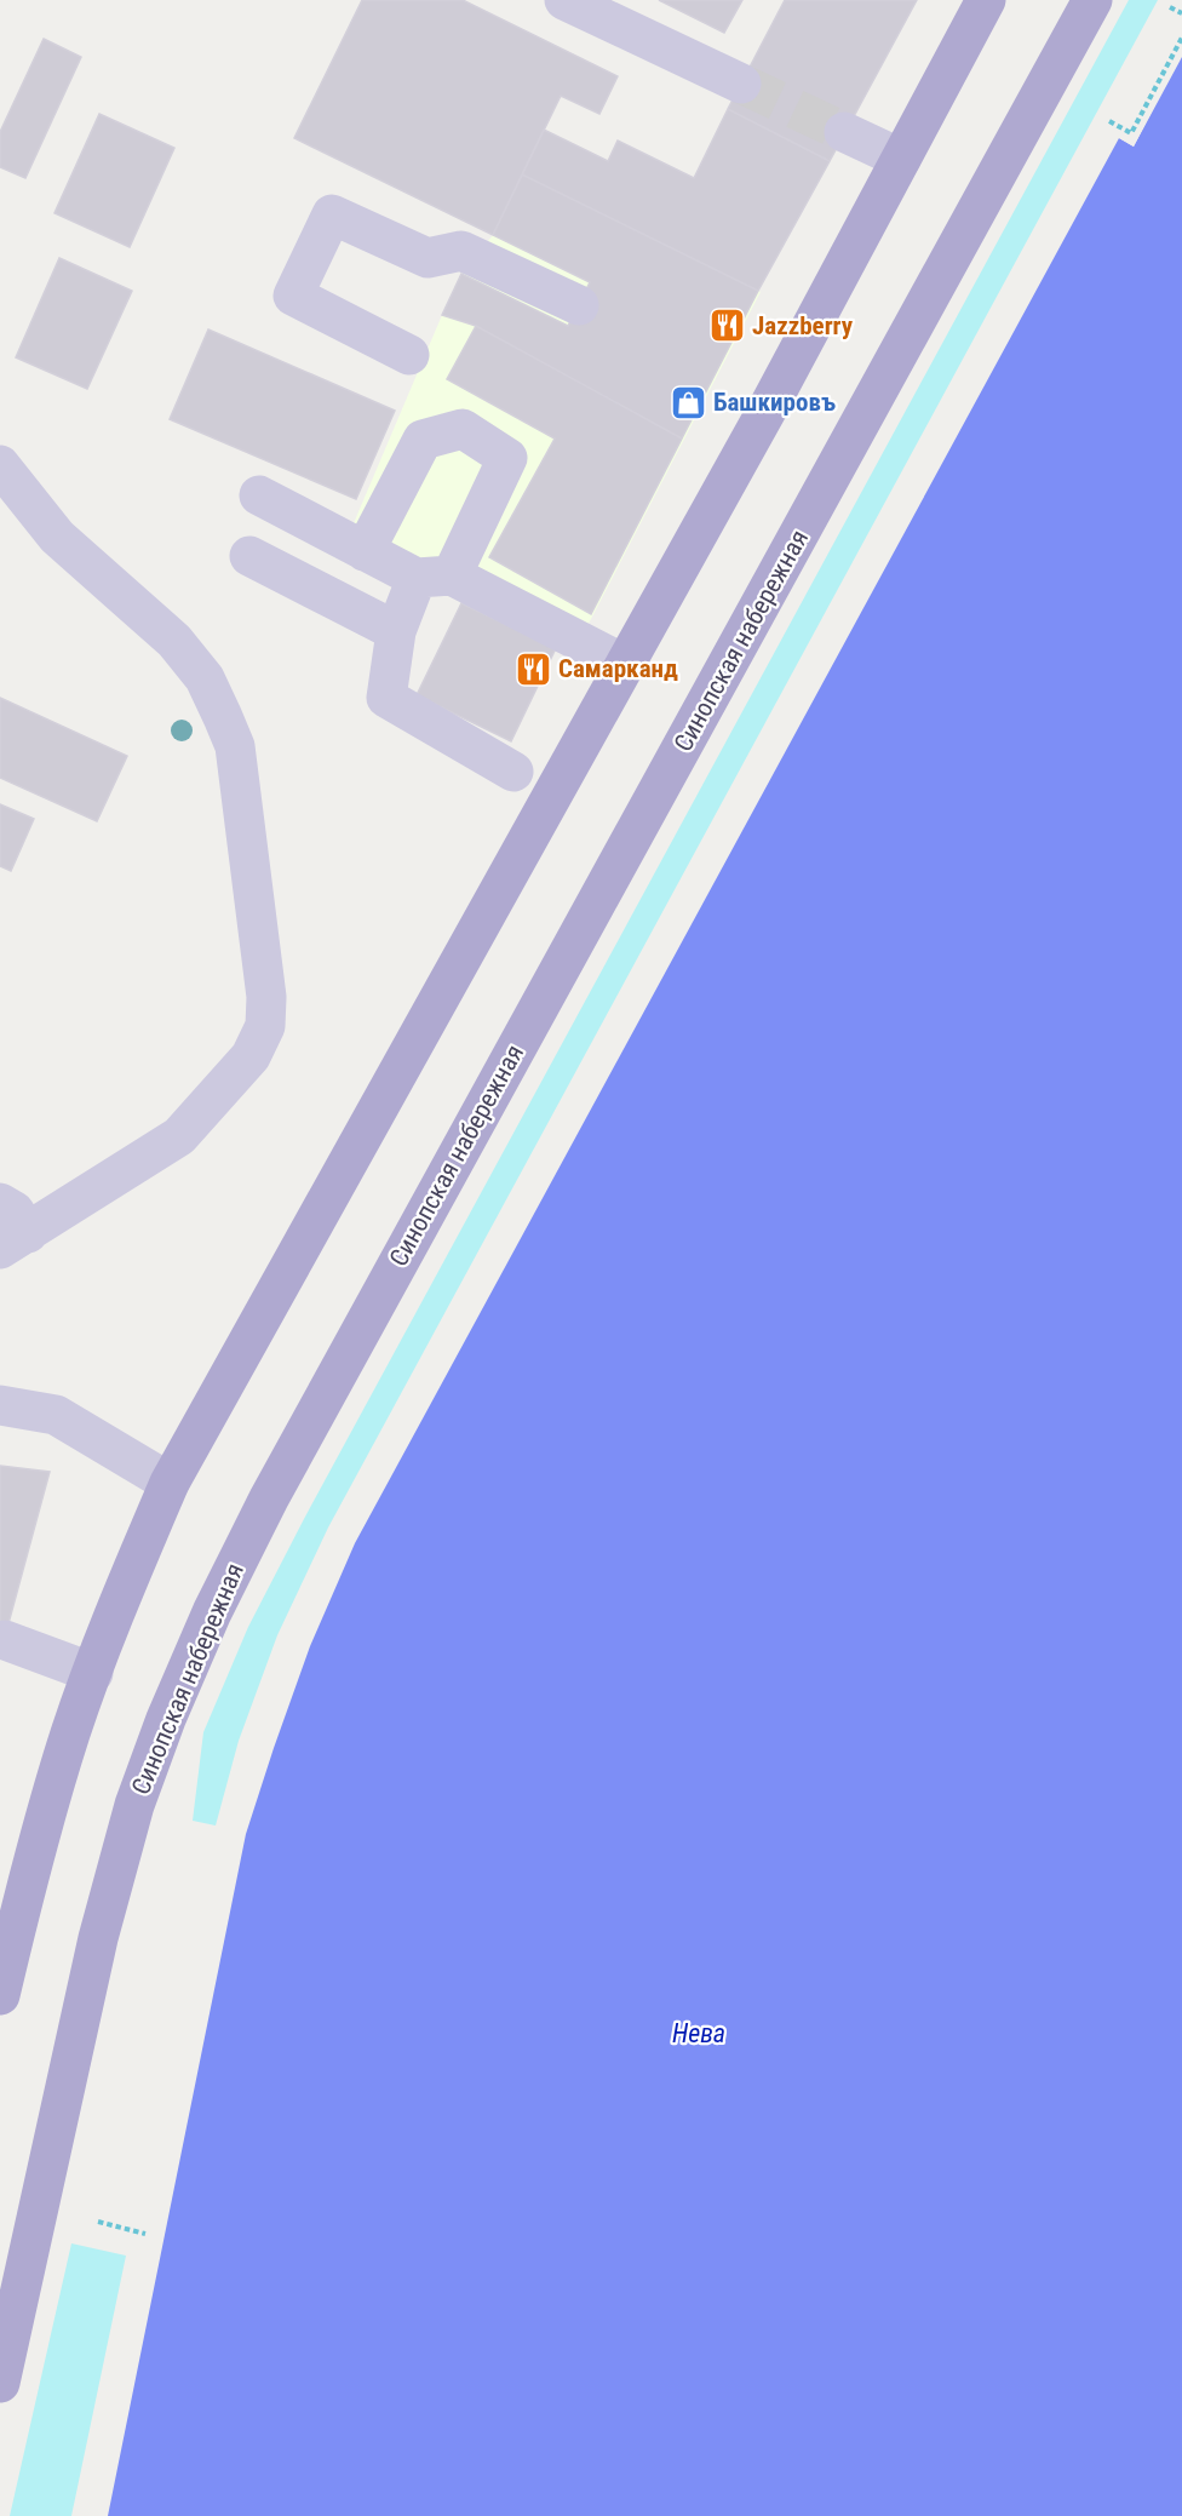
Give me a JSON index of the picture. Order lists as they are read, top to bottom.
{
  "streets": {
    "main road": ["Синопская набережная"]
  },
  "water": ["Нева"],
  "places": {
    "restaurant": ["Jazzberry", "Самарканд"],
    "shop": ["Башкировъ"]
  }
}
